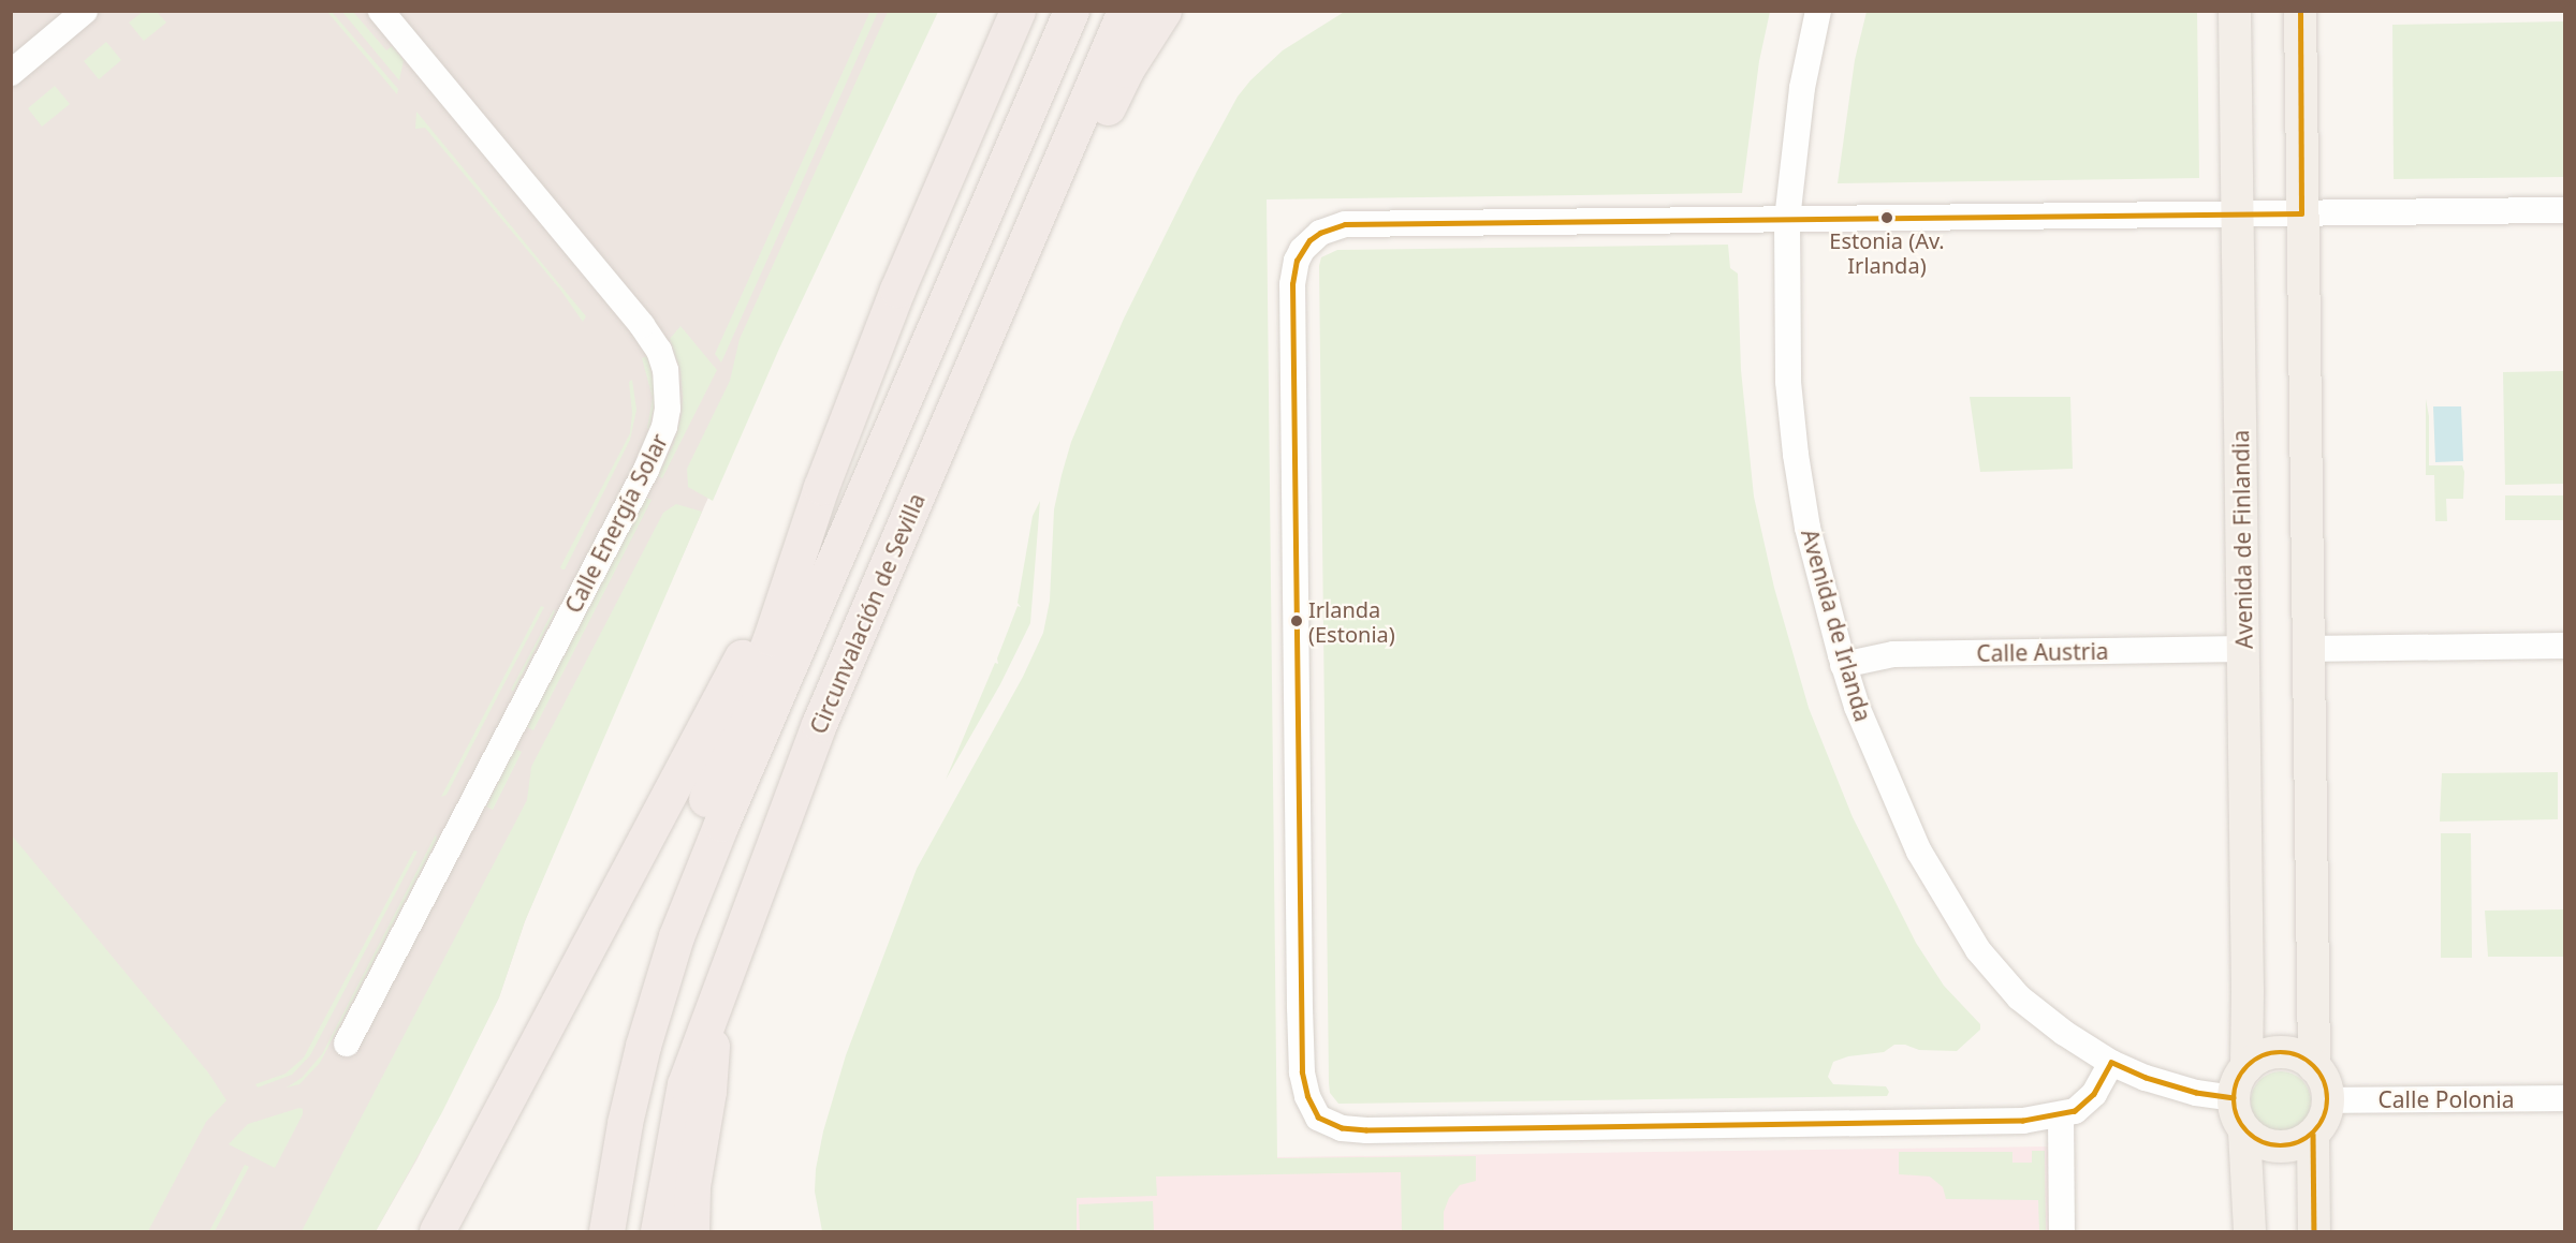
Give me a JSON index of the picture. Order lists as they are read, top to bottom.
{
  "streets": {
    "highway": ["Circunvalación de Sevilla"],
    "main road": ["Avenida de Finlandia"],
    "street": [
      "Calle Energía Solar",
      "Avenida de Irlanda",
      "Calle Austria",
      "Calle Polonia"
    ]
  },
  "crossings": [
    ["Avenida de Finlandia", "Avenida de Irlanda"],
    ["Avenida de Finlandia", "Calle Austria"],
    ["Avenida de Finlandia", "Calle Polonia"],
    ["Avenida de Irlanda", "Calle Austria"],
    ["Avenida de Irlanda", "Calle Polonia"]
  ],
  "places": ["Estonia (Av. Irlanda)", "Irlanda (Estonia)"]
}
